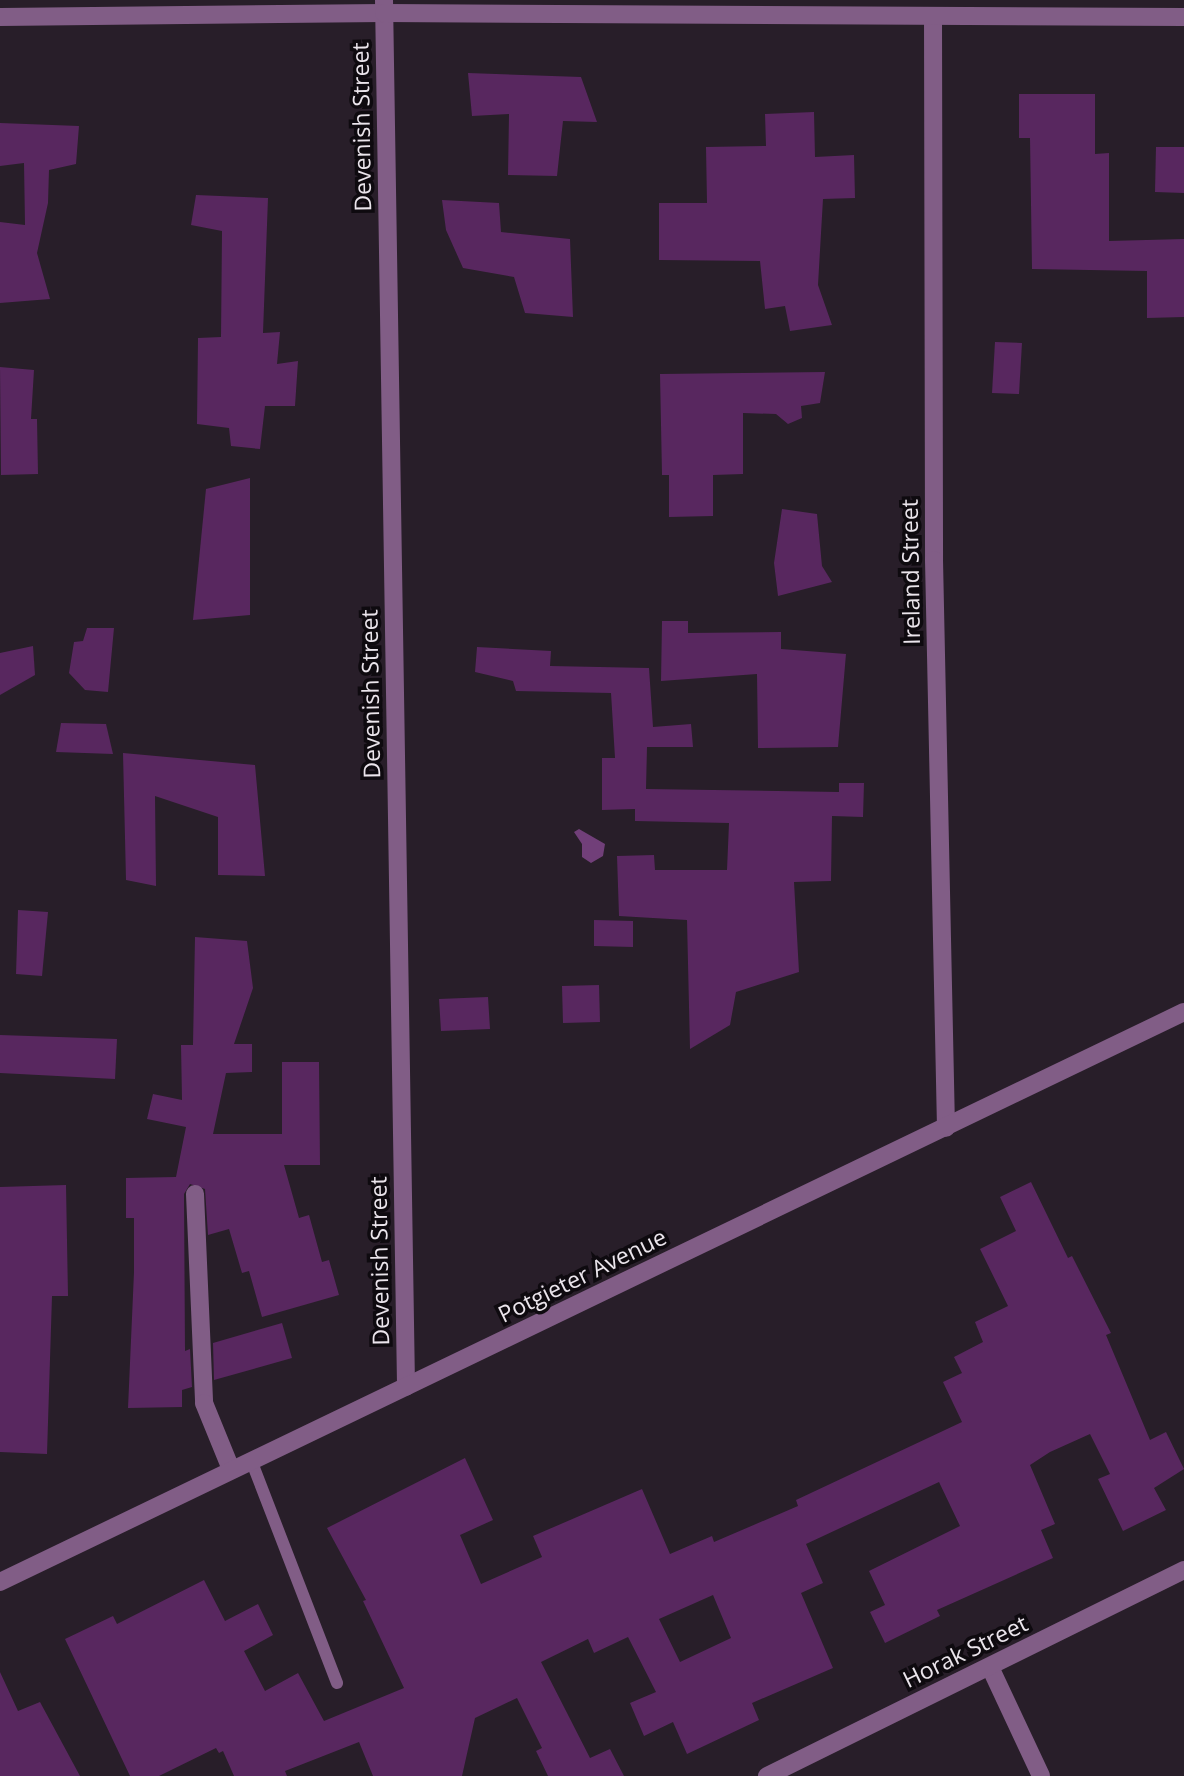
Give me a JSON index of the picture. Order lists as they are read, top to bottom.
{
  "streets": {
    "street": [
      "Devenish Street",
      "Ireland Street",
      "Potgieter Avenue",
      "Horak Street"
    ]
  },
  "crossings": [
    ["Devenish Street", "Potgieter Avenue"],
    ["Ireland Street", "Potgieter Avenue"]
  ]
}
